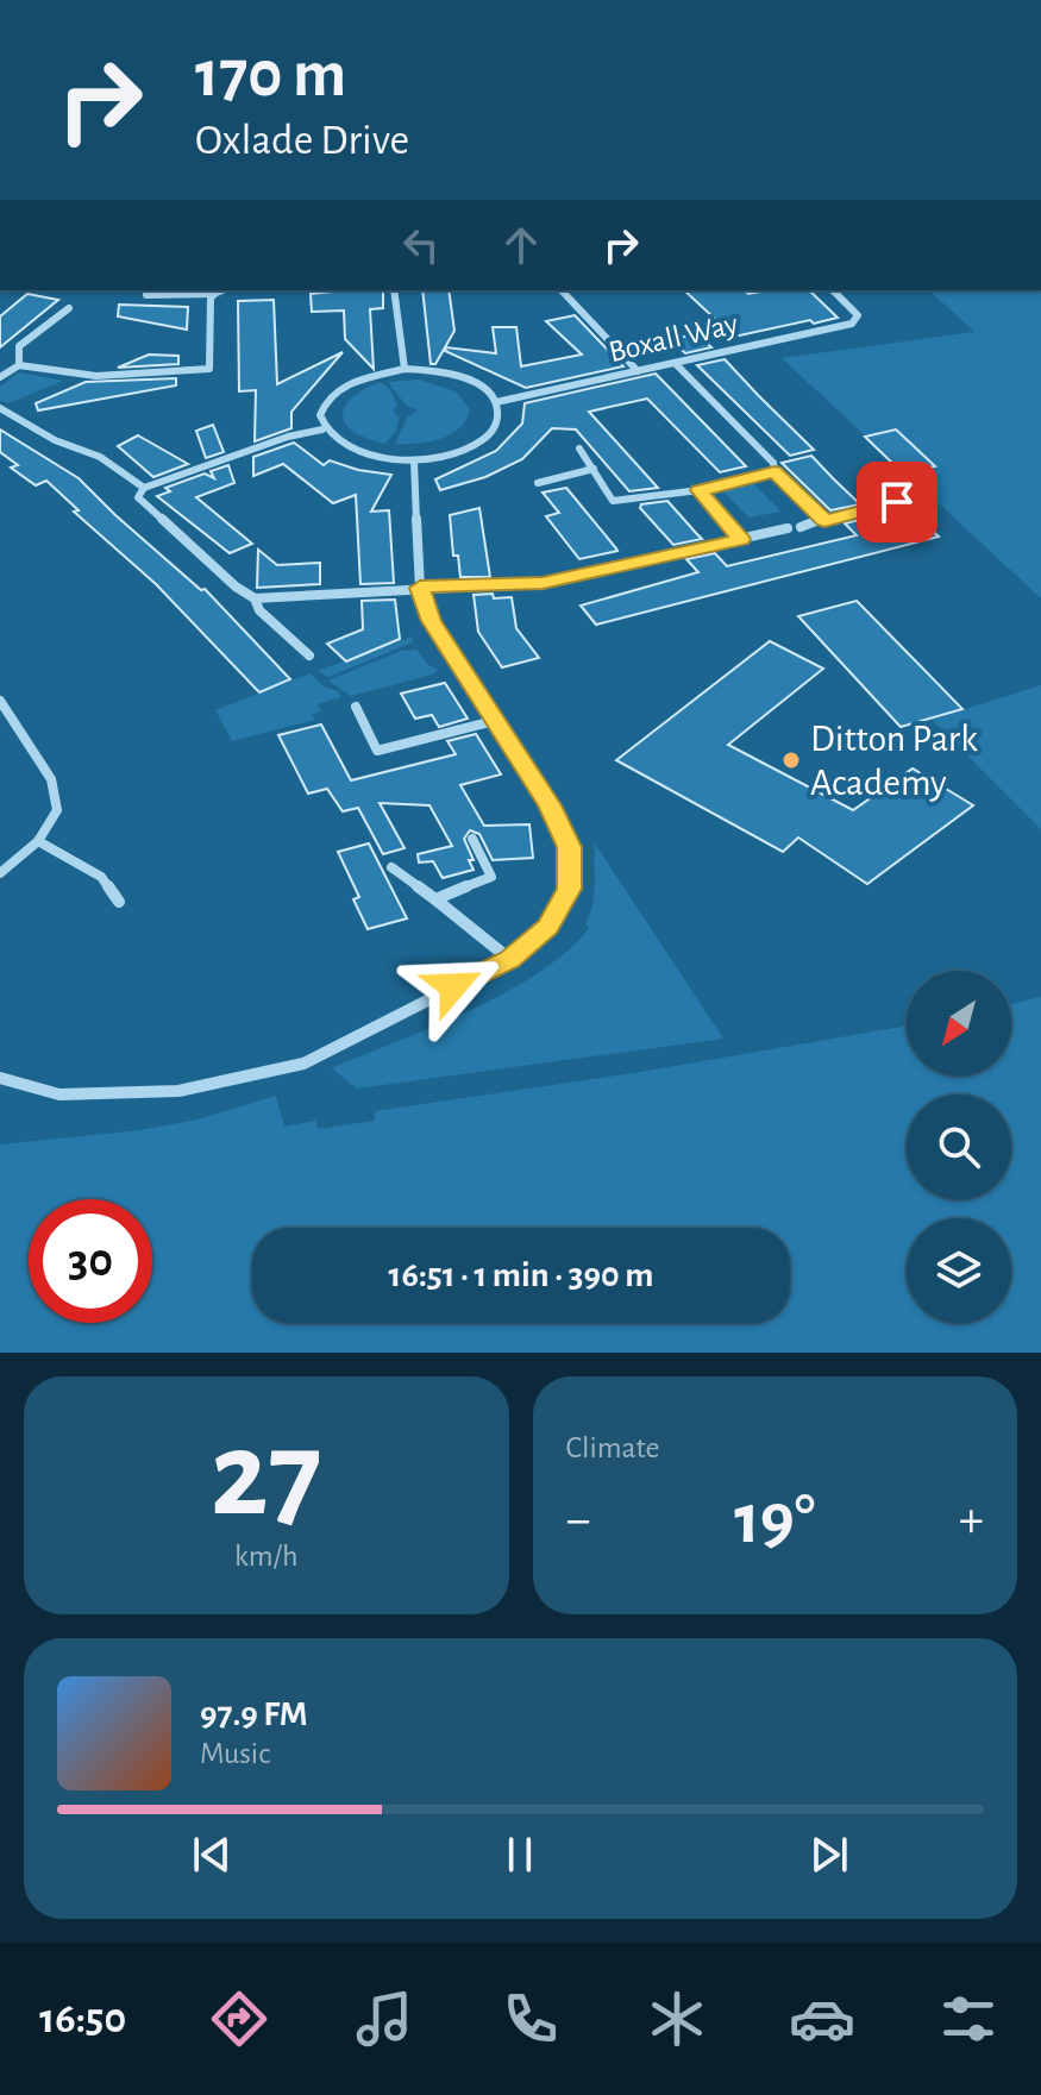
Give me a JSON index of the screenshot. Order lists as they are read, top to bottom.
{
  "streets": {
    "street": ["Boxall Way"]
  },
  "places": ["Ditton Park Academy"],
  "north": "bottom left",
  "page": {
    "turn": ["170 m", "Oxlade Drive"],
    "limit": "30",
    "trip": "16:51 · 1 min · 390 m",
    "tile": [
      ["27", "km/h"],
      "Climate"
    ],
    "heat": ["−", "19°", "+"],
    "song": ["97.9 FM", "Music"],
    "tabs": "16:50"
  }
}
